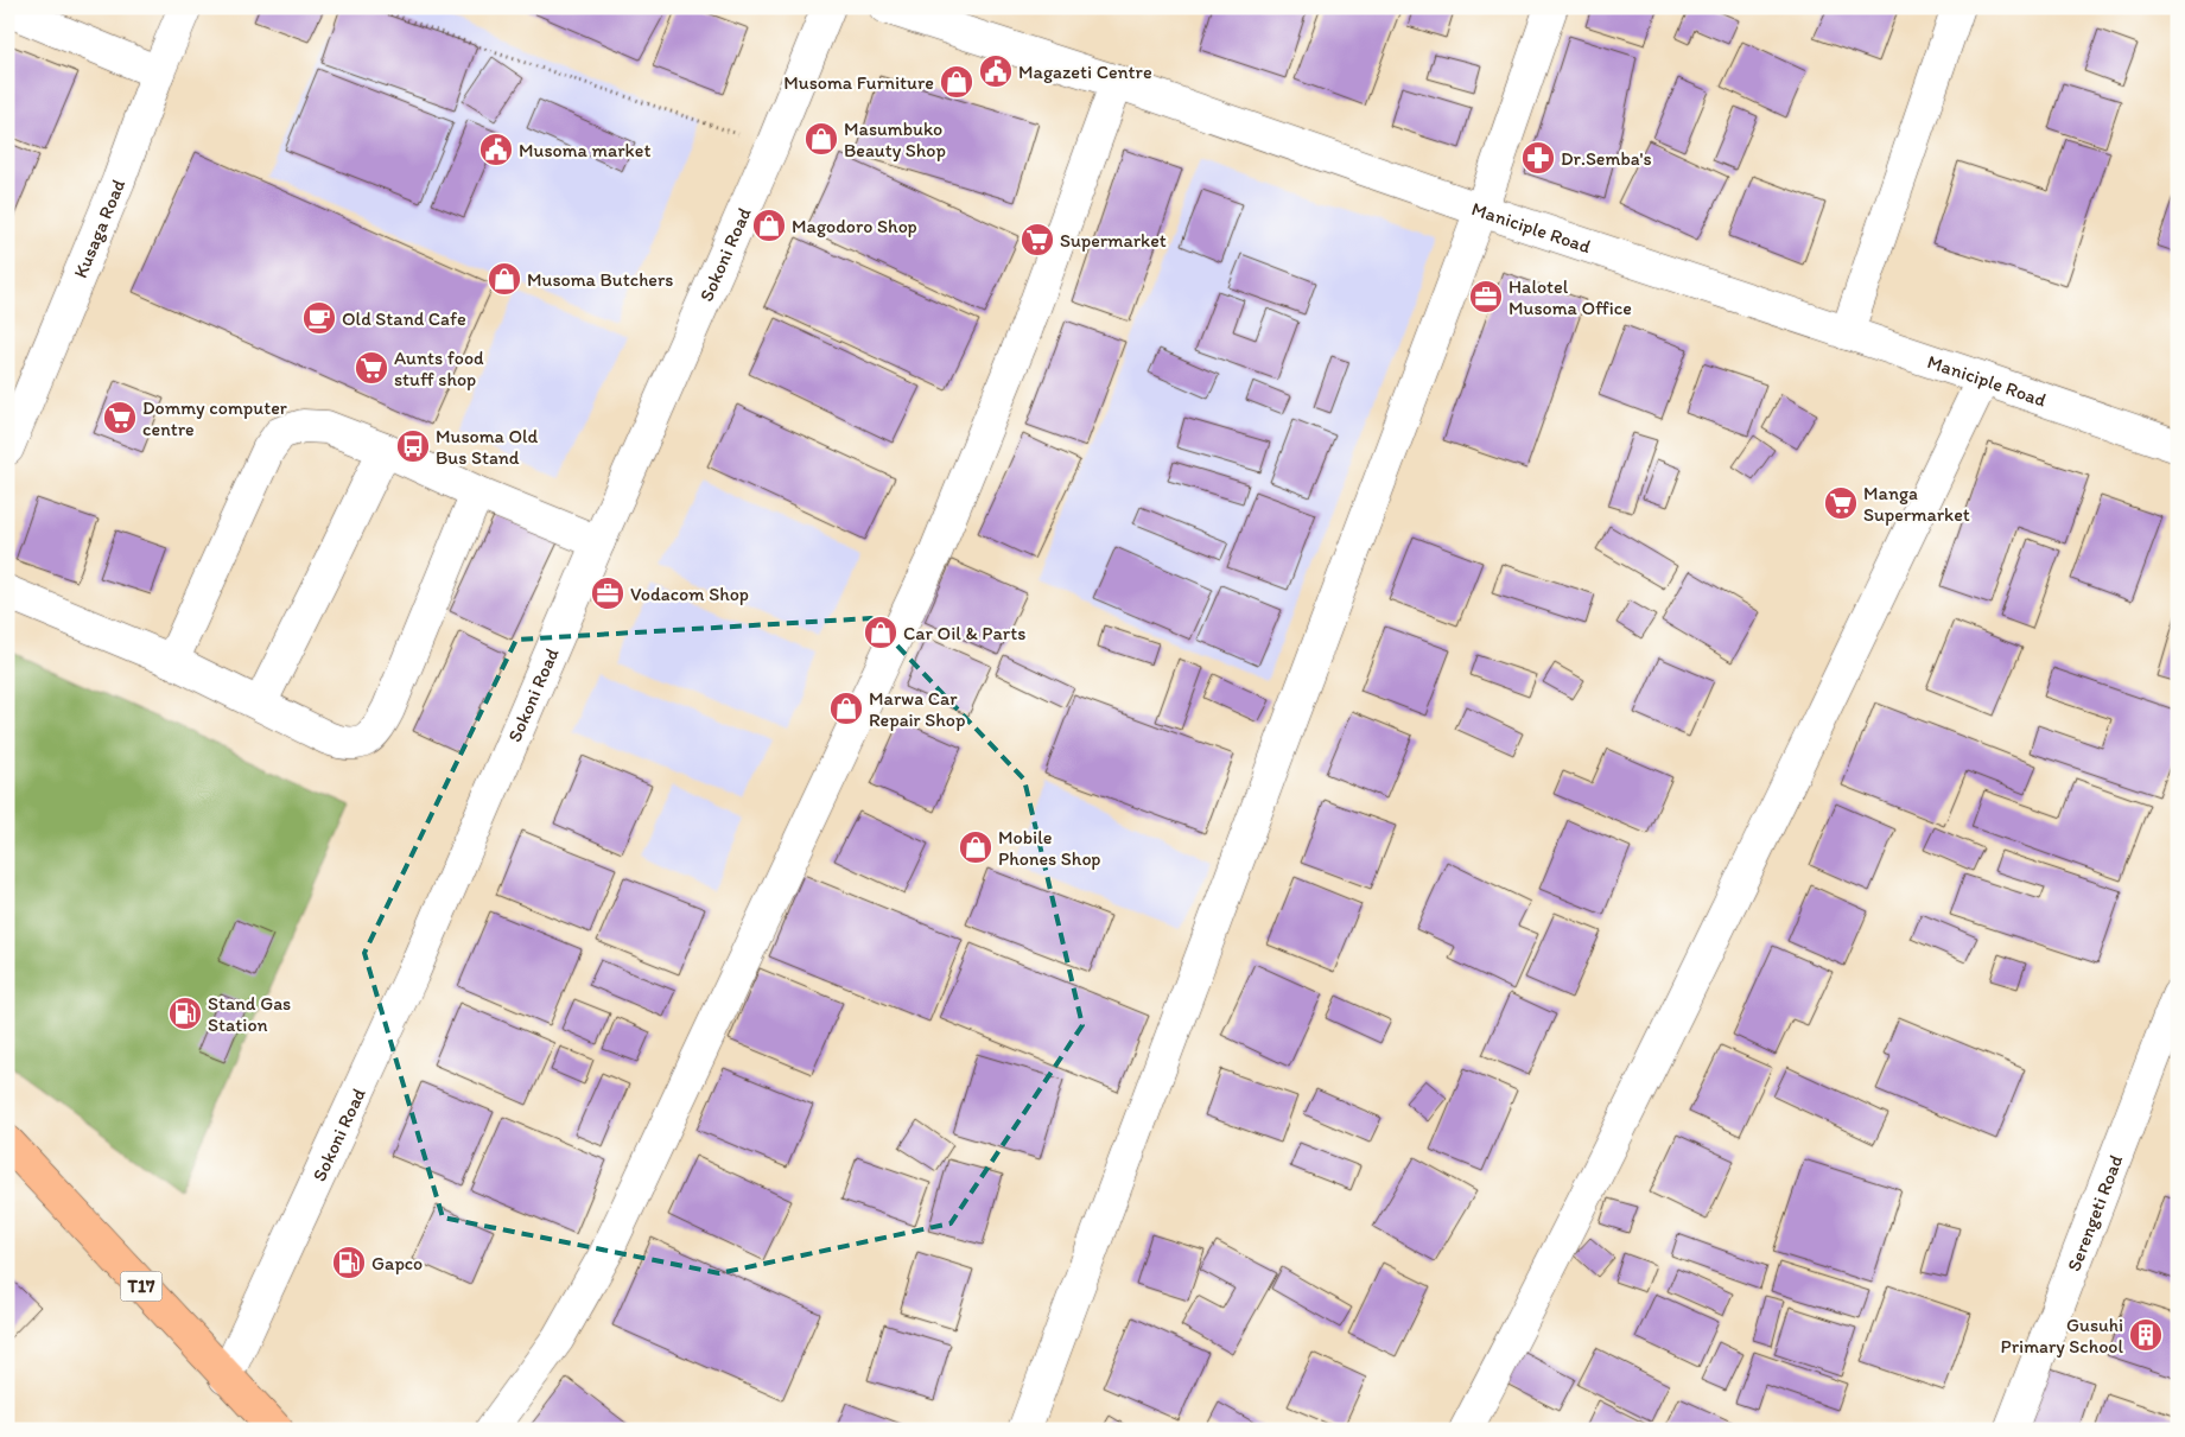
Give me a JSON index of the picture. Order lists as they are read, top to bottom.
{
  "streets": {
    "main road": ["T17"],
    "street": [
      "Maniciple Road",
      "Kusaga Road",
      "Sokoni Road",
      "Serengeti Road"
    ]
  },
  "crossings": [
    ["Sokoni Road", "T17"]
  ],
  "places": {
    "public building": ["Magazeti Centre", "Musoma market"],
    "shop": [
      "Musoma Furniture",
      "Masumbuko Beauty Shop",
      "Magodoro Shop",
      "Musoma Butchers",
      "Car Oil & Parts",
      "Marwa Car Repair Shop",
      "Mobile Phones Shop"
    ],
    "pharmacy": ["Dr.Semba's"],
    "supermarket": [
      "Supermarket",
      "Aunts food stuff shop",
      "Dommy computer centre",
      "Manga Supermarket"
    ],
    "office": ["Halotel Musoma Office", "Vodacom Shop"],
    "cafe": ["Old Stand Cafe"],
    "bus stop": ["Musoma Old Bus Stand"],
    "fuel station": ["Stand Gas Station", "Gapco"],
    "building": ["Gusuhi Primary School"]
  }
}
